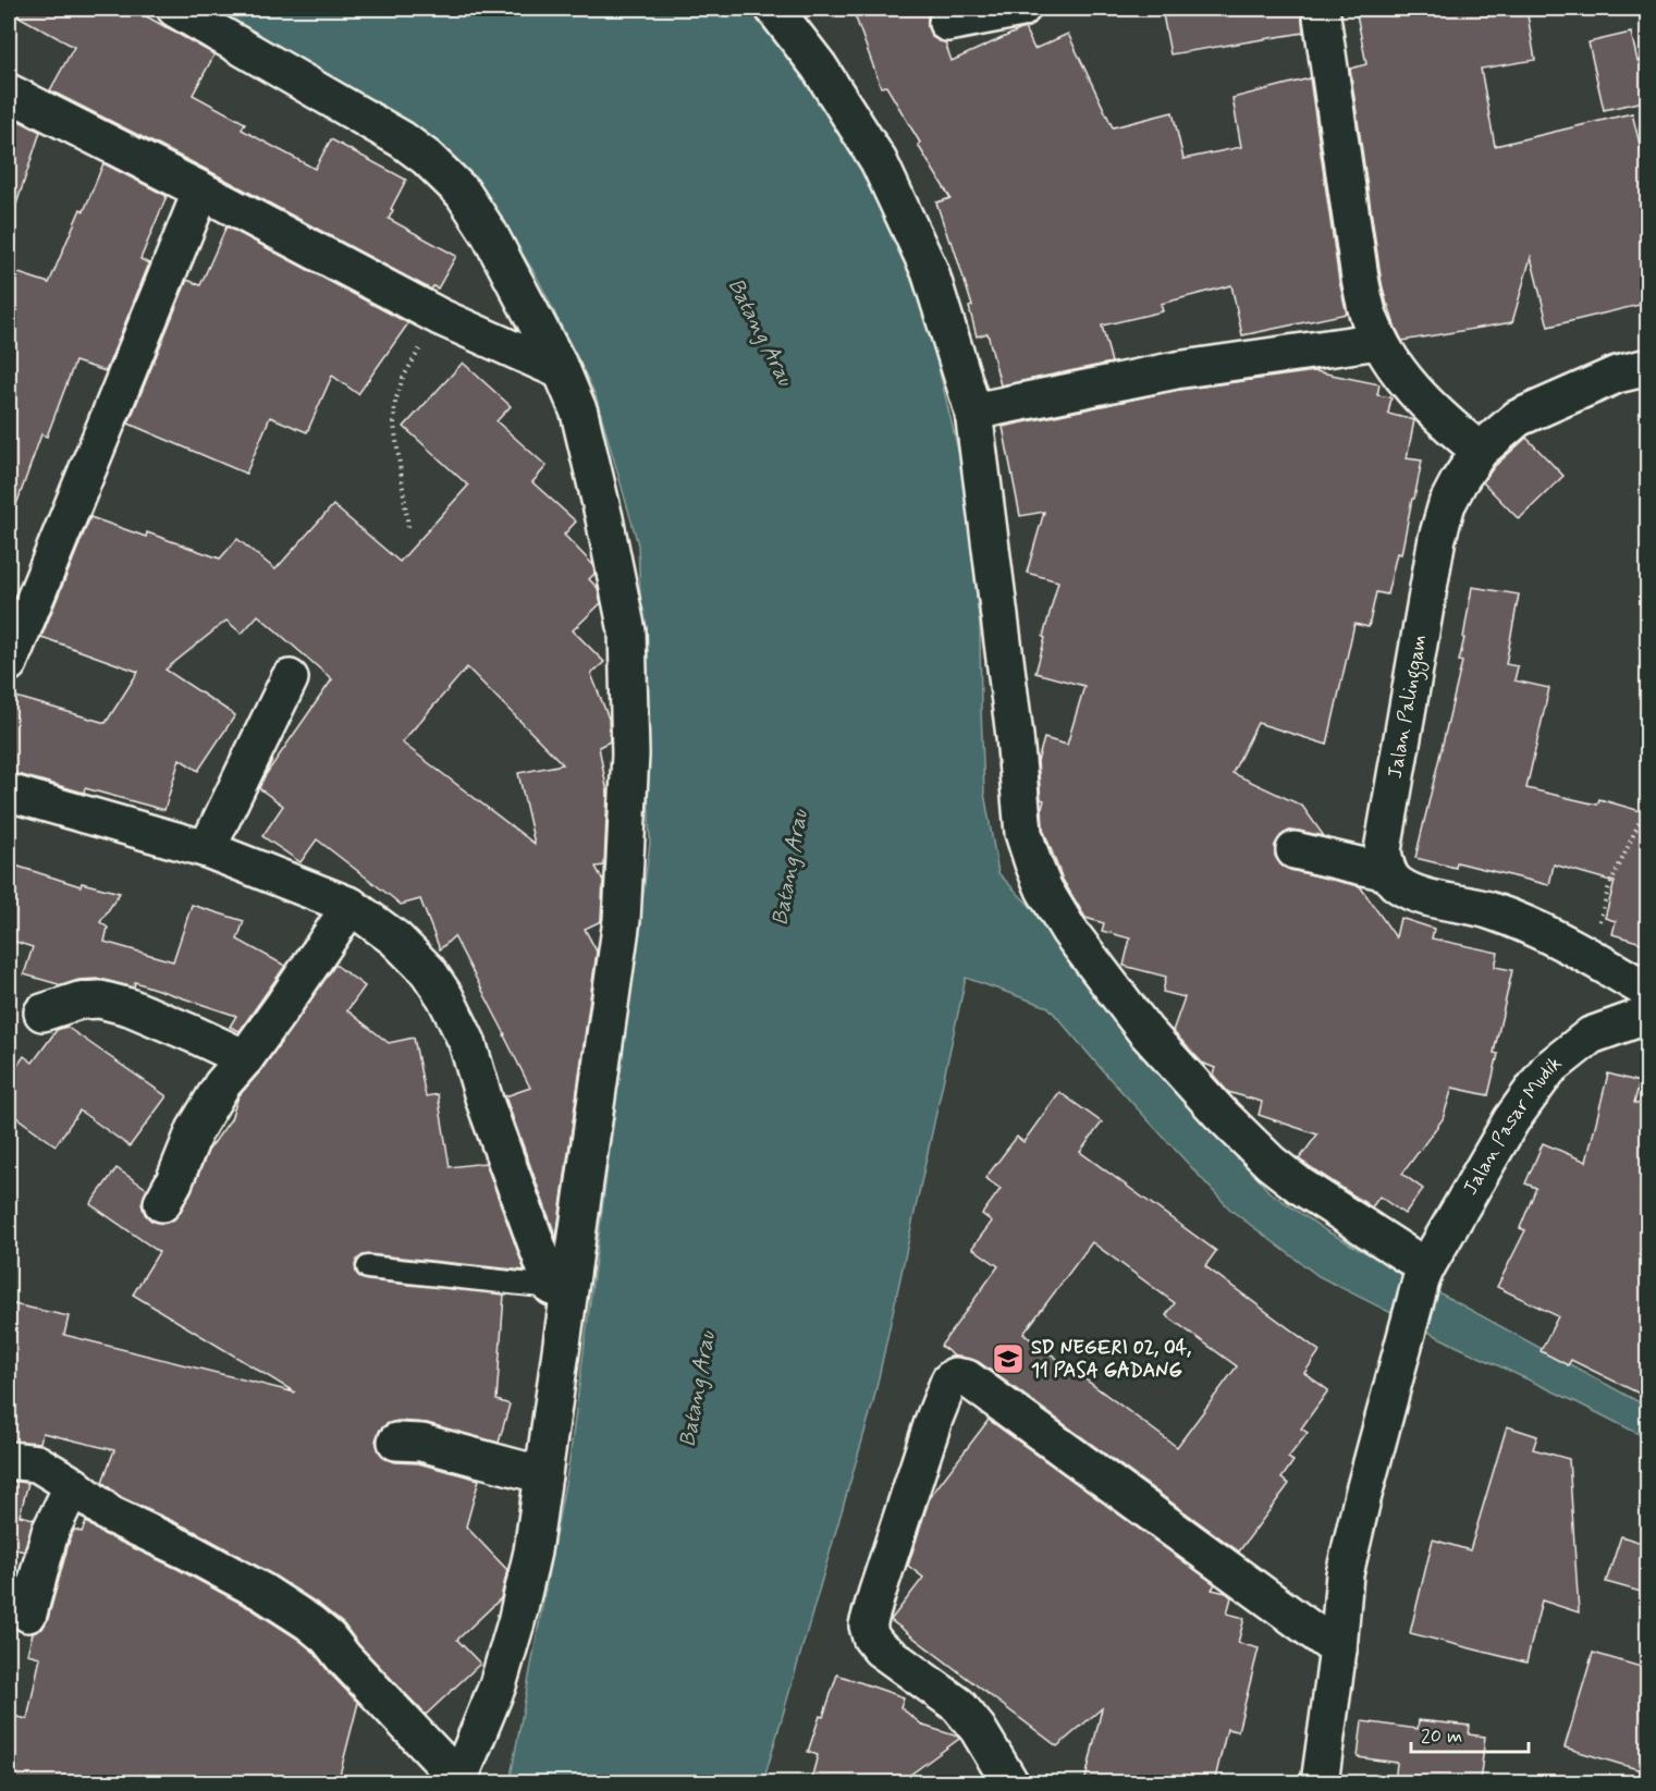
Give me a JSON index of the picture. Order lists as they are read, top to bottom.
{
  "streets": {
    "street": ["Jalan Palinggam", "Jalan Pasar Mudik"]
  },
  "water": ["Batang Arau"],
  "places": {
    "school or university": ["SD NEGERI 02, 04, 11 PASA GADANG"]
  },
  "scale_bar": "20 m"
}
